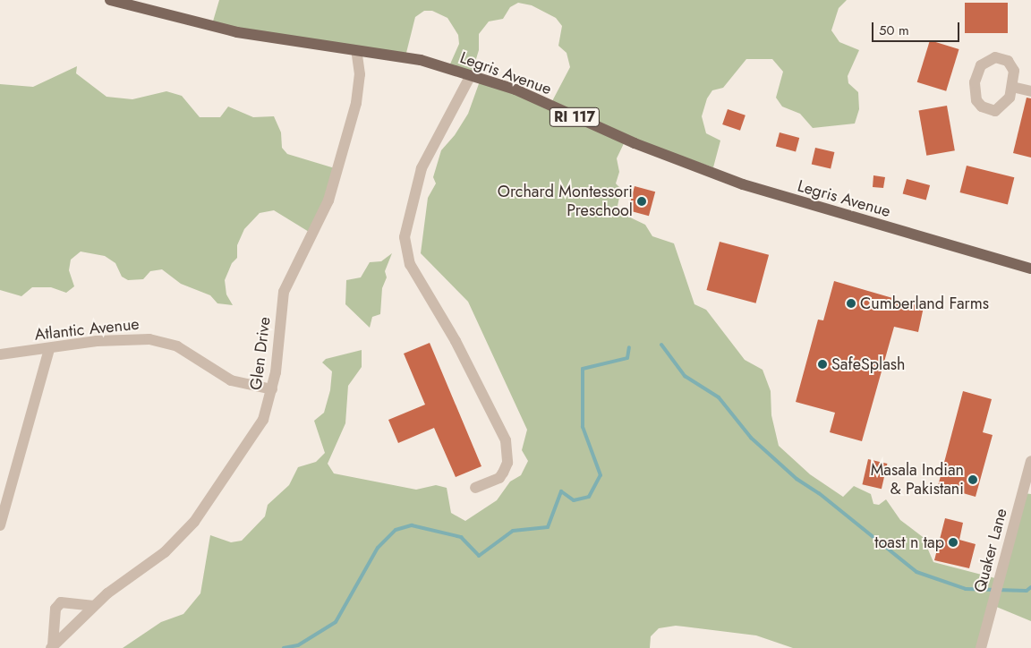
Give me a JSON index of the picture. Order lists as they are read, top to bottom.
{
  "streets": {
    "main road": ["Legris Avenue", "RI 117"],
    "street": ["Atlantic Avenue", "Glen Drive", "Quaker Lane"]
  },
  "crossings": [
    ["Legris Avenue", "Glen Drive"],
    ["Atlantic Avenue", "Glen Drive"]
  ],
  "places": [
    "Orchard Montessori Preschool",
    "Cumberland Farms",
    "SafeSplash",
    "Masala Indian & Pakistani",
    "toast n tap"
  ],
  "scale_bar": "50 m"
}
